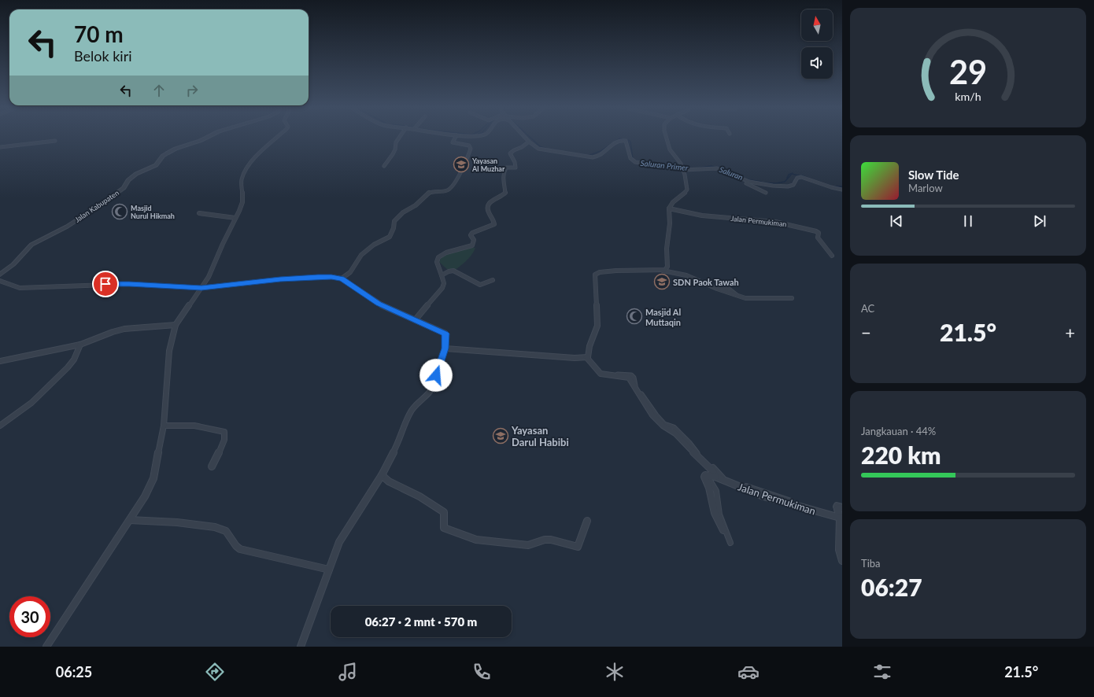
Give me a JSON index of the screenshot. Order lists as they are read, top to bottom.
{
  "streets": {
    "street": ["Jalan Kabupaten", "Jalan Permukiman"]
  },
  "water": ["Saluran Primer", "Saluran"],
  "places": {
    "school or university": ["Yayasan Al Muzhar", "SDN Paok Tawah", "Yayasan Darul Habibi"],
    "mosque": ["Masjid Nurul Hikmah", "Masjid Al Muttaqin"]
  },
  "north": "top",
  "page": {
    "turn": ["70 m", "Belok kiri"],
    "song": ["Slow Tide", "Marlow"],
    "tile": [
      "AC",
      ["Jangkauan · 44%", "220 km"],
      ["Tiba", "06:27"]
    ],
    "heat": ["−", "21.5°", "+"],
    "limit": "30",
    "trip": "06:27 · 2 mnt · 570 m",
    "tabs": ["06:25", "21.5°"],
    "gauge": ["29", "km/h"]
  }
}
